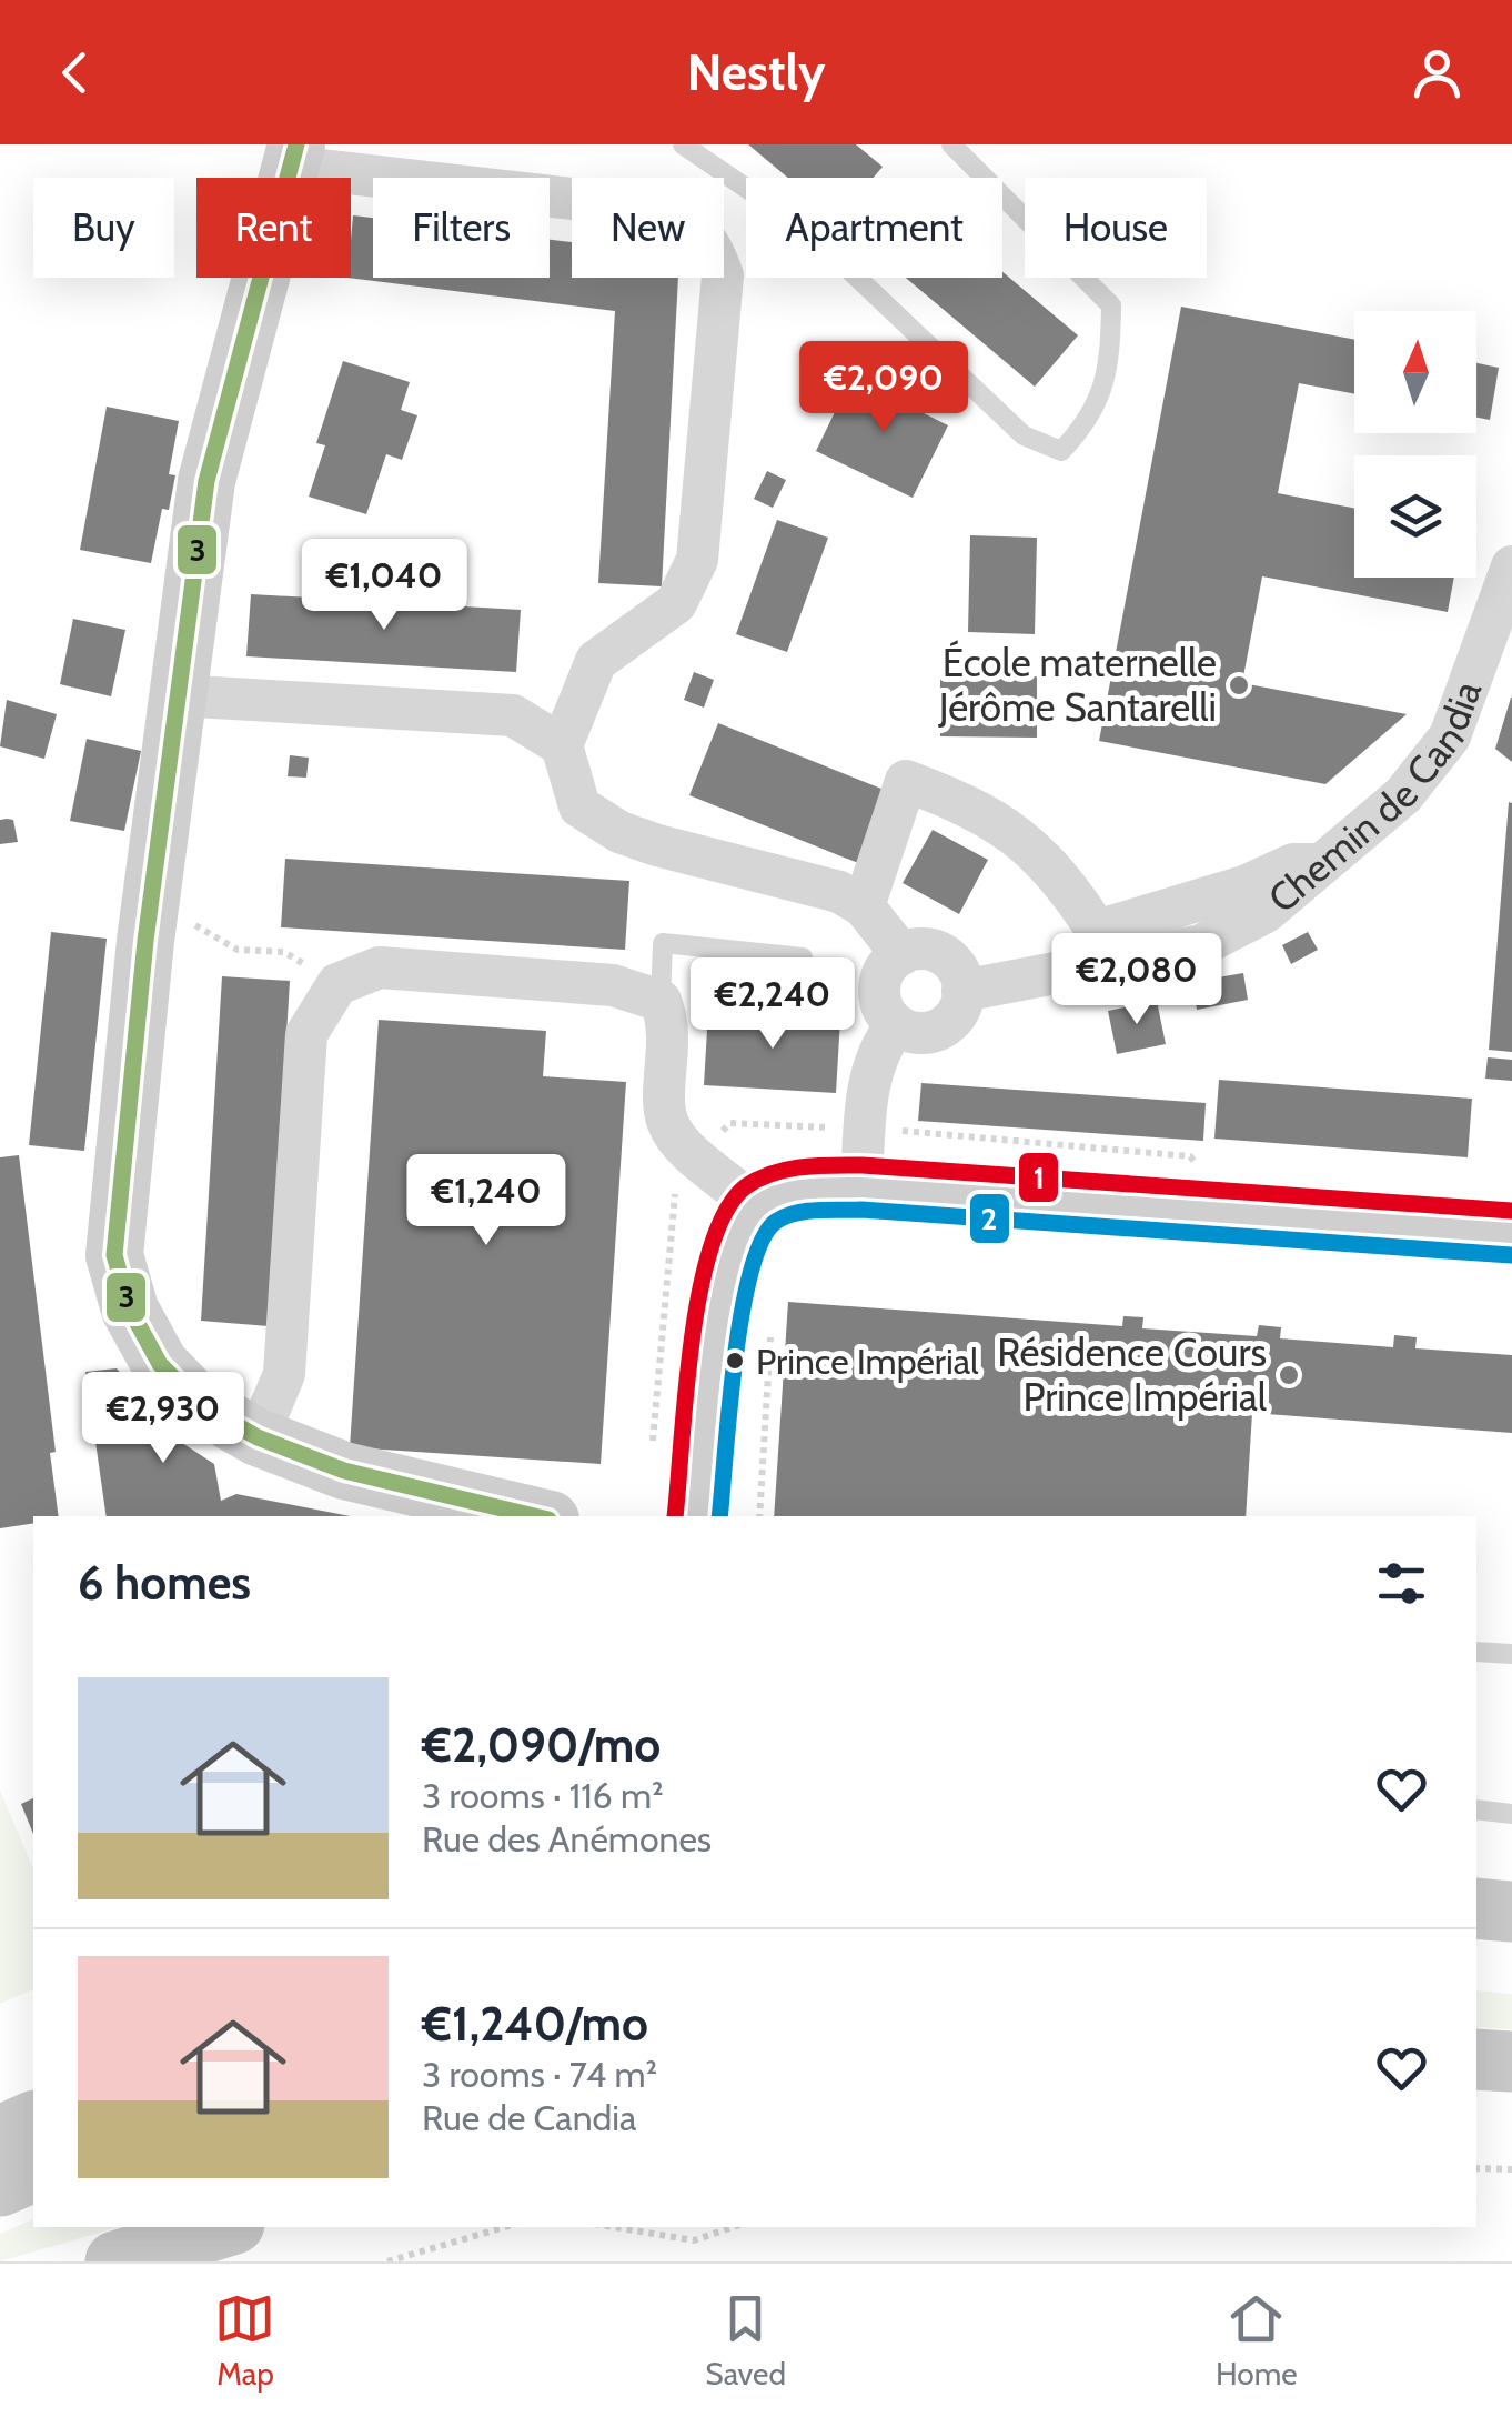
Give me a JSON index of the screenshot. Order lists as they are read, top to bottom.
{
  "streets": {
    "street": ["Chemin de Candia"]
  },
  "places": ["École maternelle Jérôme Santarelli", "Prince Impérial", "Résidence Cours Prince Impérial"],
  "lines": ["transit line 3", "transit line 1", "transit line 2"],
  "north": "top",
  "page": {
    "header": "Nestly",
    "chip": [
      "Buy",
      "Rent",
      "Filters",
      "New",
      "Apartment",
      "House"
    ],
    "price": [
      "€2,090",
      "€1,040",
      "€2,080",
      "€2,240",
      "€1,240",
      "€2,930"
    ],
    "heading": "6 homes",
    "list": [
      {
        "name": "€2,090/mo",
        "note": "3 rooms · 116 m² · Rue des Anémones"
      },
      {
        "name": "€1,240/mo",
        "note": "3 rooms · 74 m² · Rue de Candia"
      }
    ],
    "tabs": ["Map", "Saved", "Home"]
  }
}
